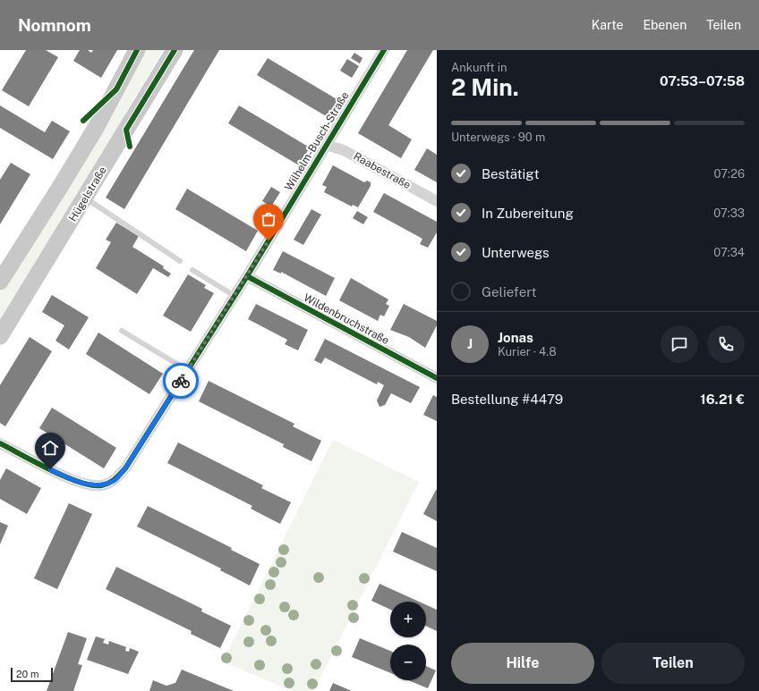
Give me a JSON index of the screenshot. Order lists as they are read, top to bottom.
{
  "streets": {
    "main road": ["Hügelstraße"],
    "street": ["Wilhelm-Busch-Straße", "Raabestraße", "Wildenbruchstraße"]
  },
  "crossings": [
    ["Wilhelm-Busch-Straße", "Raabestraße"],
    ["Wilhelm-Busch-Straße", "Wildenbruchstraße"]
  ],
  "scale_bar": "20 m",
  "page": {
    "header": "Nomnom",
    "nav": ["Karte", "Ebenen", "Teilen"],
    "heading": ["2 Min.", "Ankunft in", "07:53–07:58"],
    "panel": [
      "Jonas",
      "Kurier · 4.8",
      "Bestellung #4479",
      "16.21 €"
    ],
    "bar": "Unterwegs · 90 m",
    "list": [
      ["Bestätigt", "07:26"],
      ["In Zubereitung", "07:33"],
      ["Unterwegs", "07:34"],
      "Geliefert"
    ],
    "round": "J",
    "map_buttons": ["+", "−"],
    "buttons": ["Hilfe", "Teilen"],
    "scale": "20 m"
  }
}
